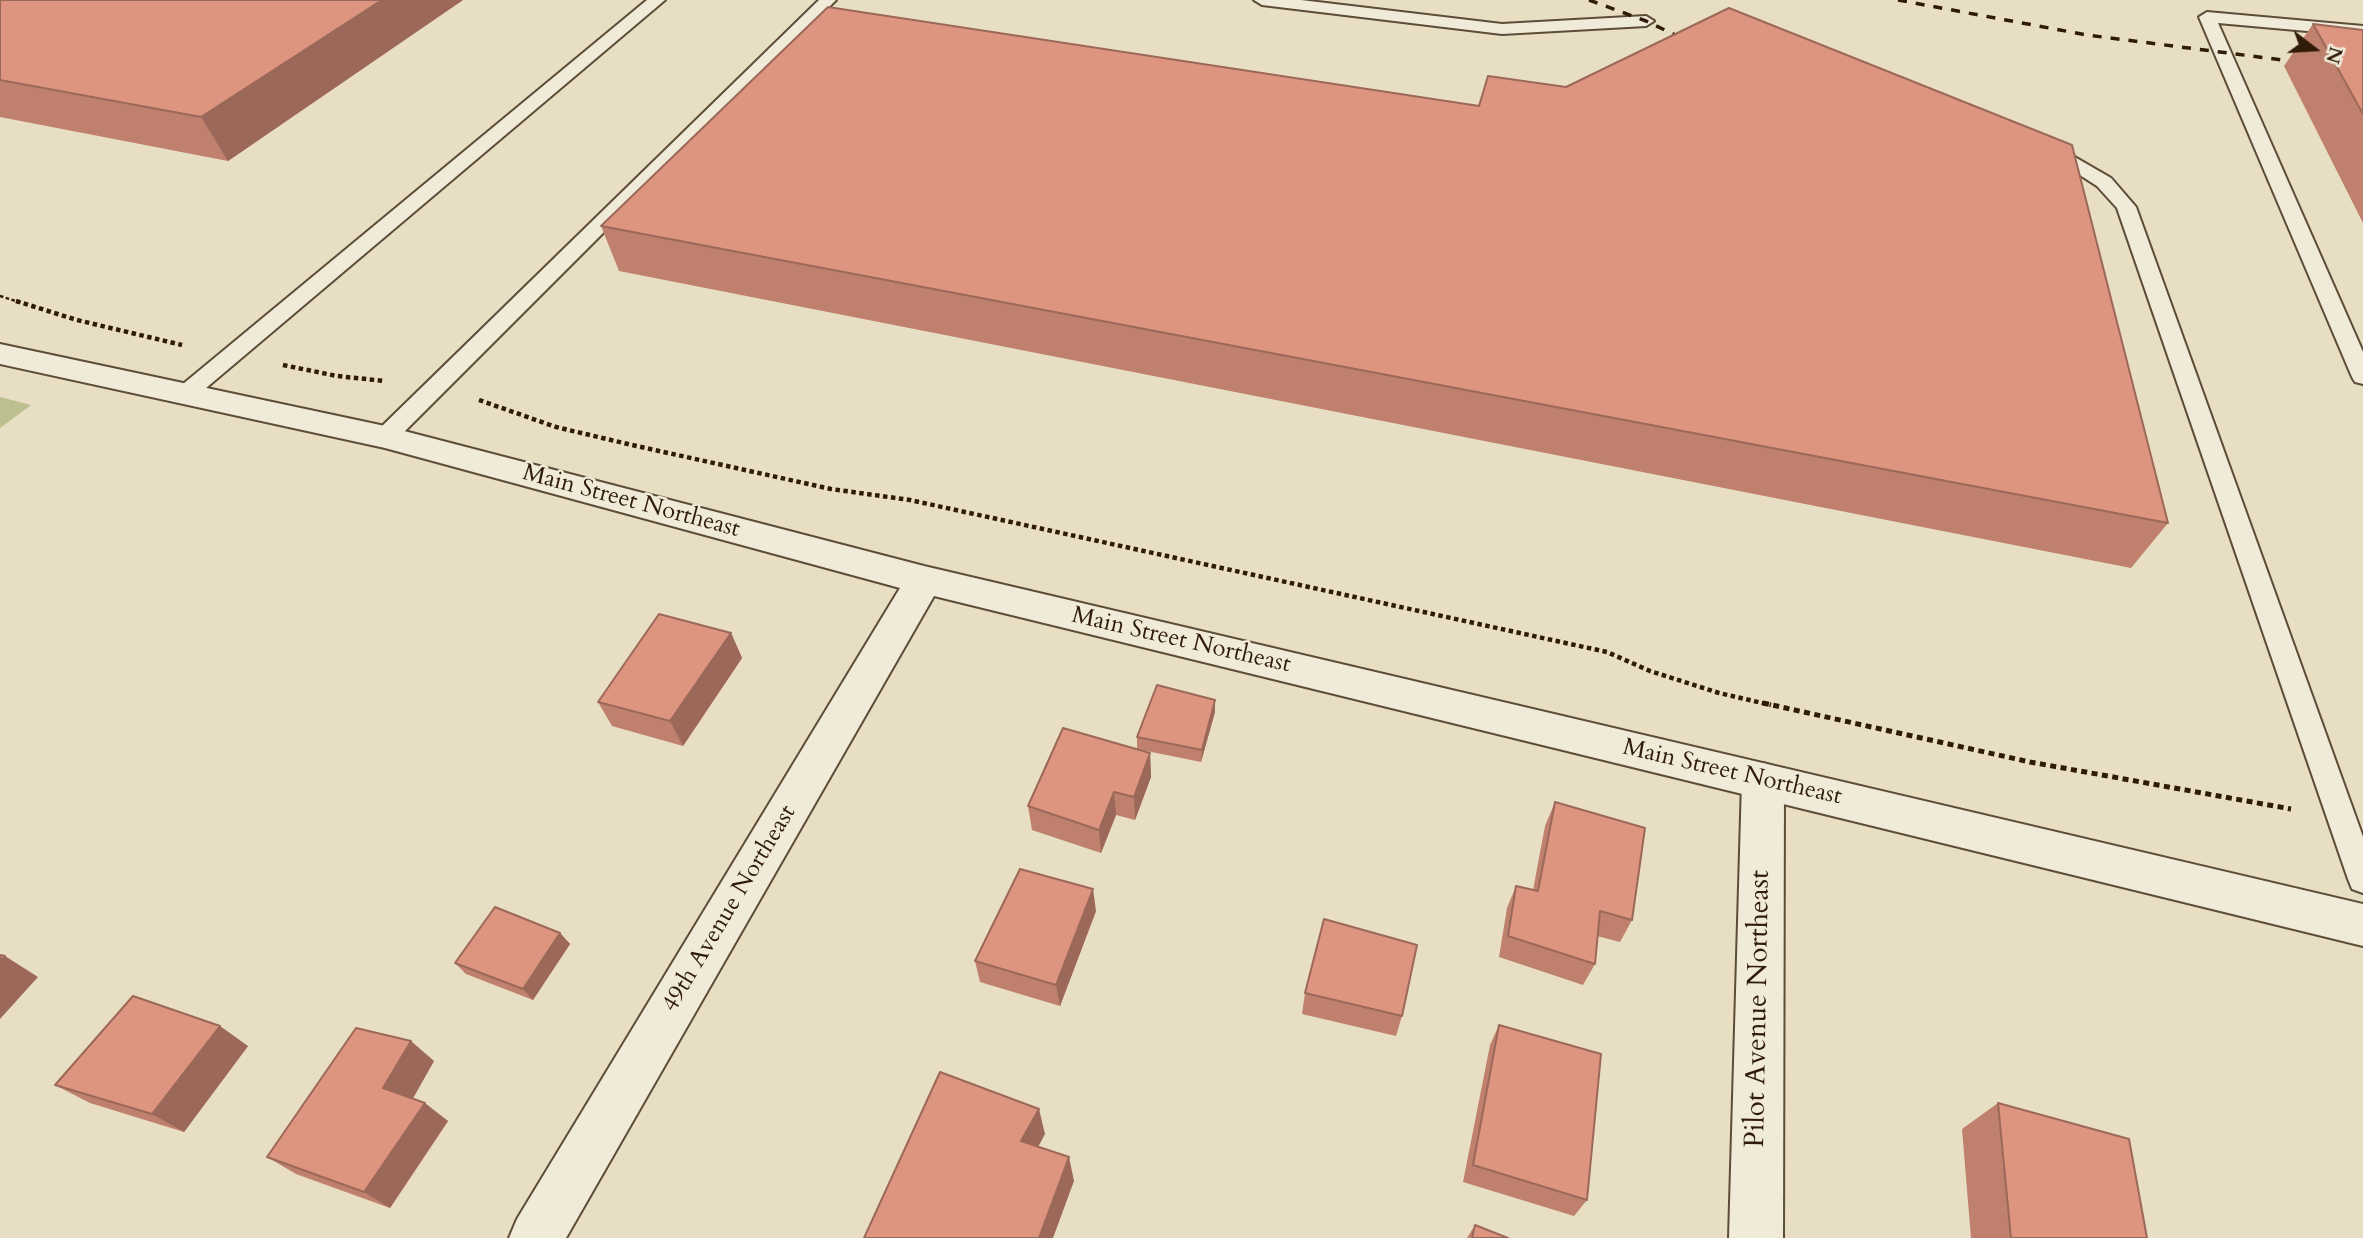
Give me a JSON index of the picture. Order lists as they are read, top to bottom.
{
  "streets": {
    "street": ["Main Street Northeast", "49th Avenue Northeast", "Pilot Avenue Northeast"]
  },
  "crossings": [
    ["Main Street Northeast", "49th Avenue Northeast"],
    ["Main Street Northeast", "Pilot Avenue Northeast"]
  ],
  "north": "right"
}
